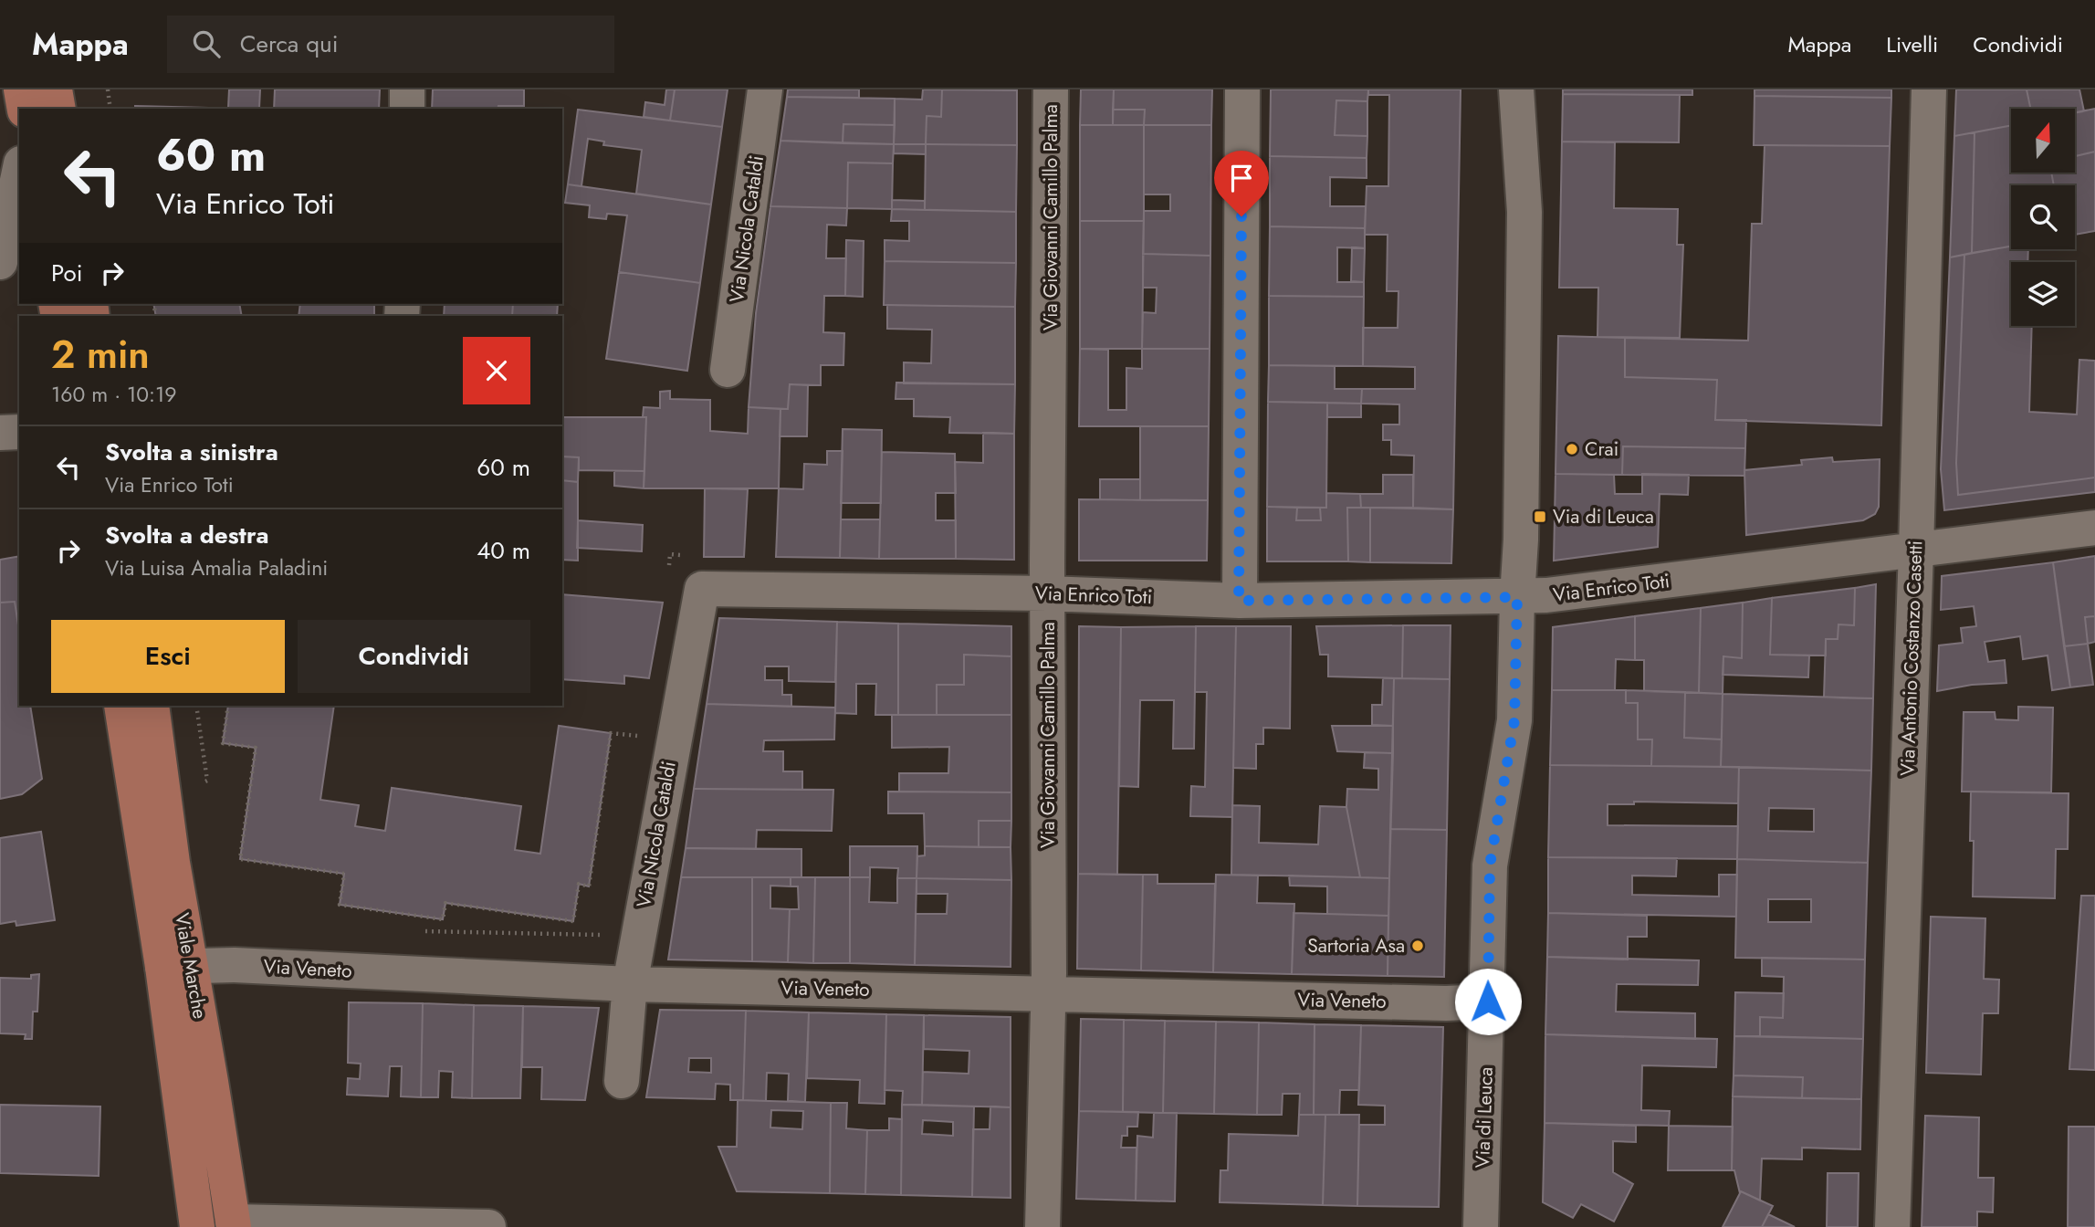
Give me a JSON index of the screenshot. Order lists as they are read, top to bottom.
{
  "streets": {
    "main road": ["Viale Marche"],
    "street": [
      "Via Giovanni Camillo Palma",
      "Via Nicola Cataldi",
      "Via Enrico Toti",
      "Via Antonio Costanzo Casetti",
      "Via Veneto",
      "Via di Leuca"
    ]
  },
  "crossings": [
    ["Via Giovanni Camillo Palma", "Via Enrico Toti"],
    ["Via Giovanni Camillo Palma", "Via Veneto"],
    ["Via Nicola Cataldi", "Via Enrico Toti"],
    ["Via Nicola Cataldi", "Via Veneto"],
    ["Via Enrico Toti", "Via Antonio Costanzo Casetti"],
    ["Via Enrico Toti", "Via di Leuca"],
    ["Viale Marche", "Via Veneto"],
    ["Via Veneto", "Via di Leuca"]
  ],
  "places": {
    "other": ["Crai", "Sartoria Asa"],
    "transit": ["Via di Leuca"]
  },
  "north": "top",
  "page": {
    "header": "Mappa",
    "search": "Cerca qui",
    "nav": ["Mappa", "Livelli", "Condividi"],
    "turn": ["60 m", "Via Enrico Toti"],
    "then": "Poi",
    "heading": ["2 min", "160 m · 10:19"],
    "list": [
      {
        "name": "Svolta a sinistra",
        "note": "Via Enrico Toti",
        "value": "60 m"
      },
      {
        "name": "Svolta a destra",
        "note": "Via Luisa Amalia Paladini",
        "value": "40 m"
      }
    ],
    "buttons": ["Esci", "Condividi"]
  }
}
